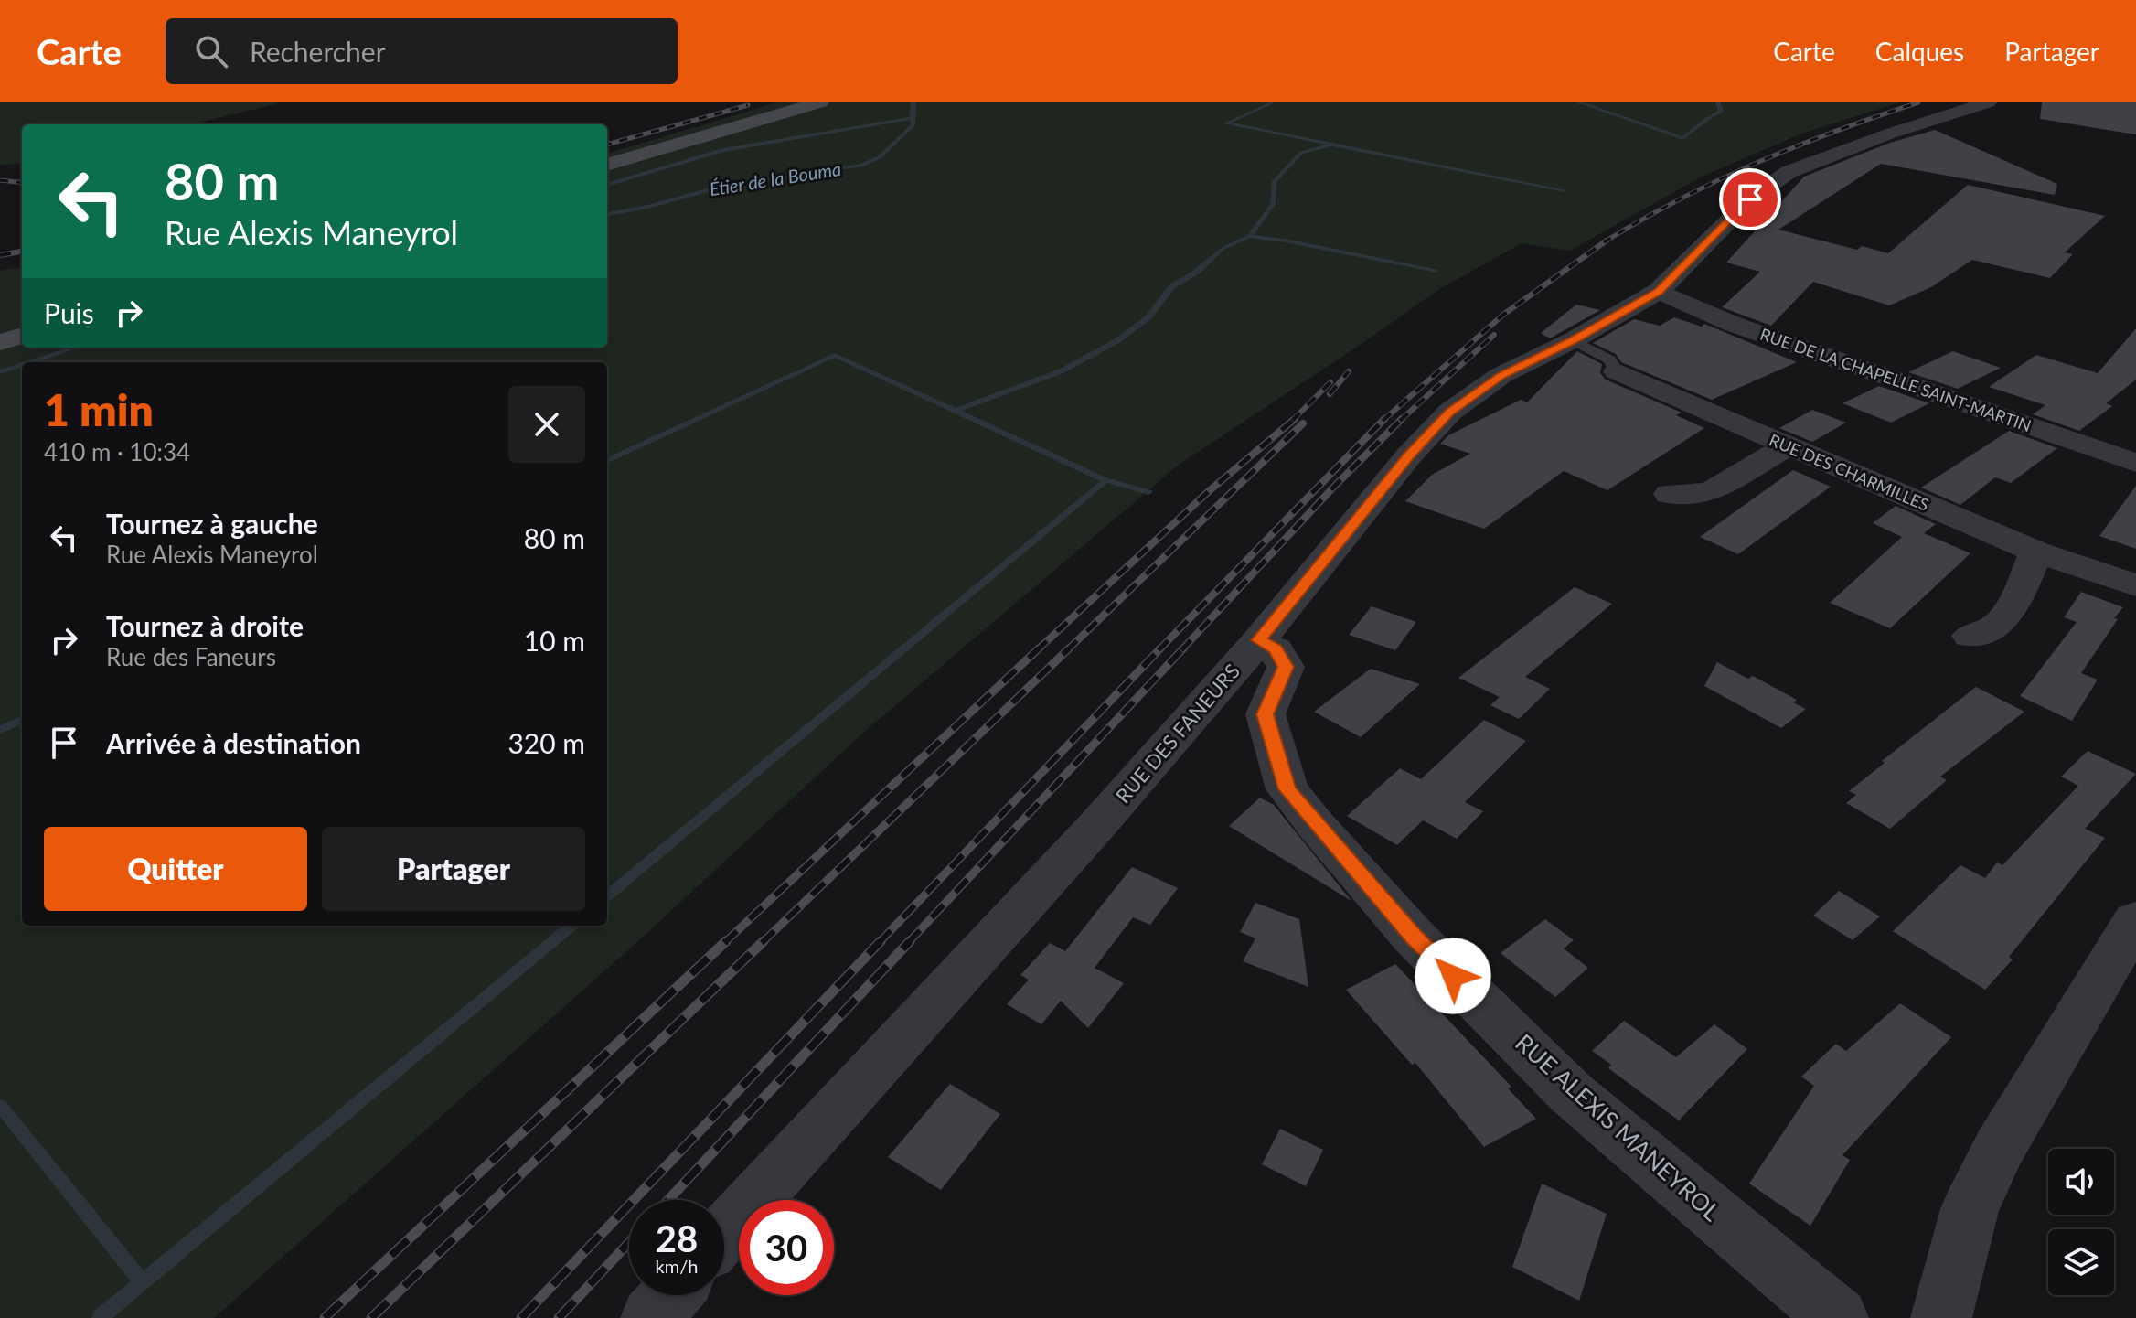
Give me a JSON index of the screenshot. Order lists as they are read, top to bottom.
{
  "streets": {
    "street": [
      "RUE DE LA CHAPELLE SAINT-MARTIN",
      "RUE DES CHARMILLES",
      "RUE DES FANEURS",
      "RUE ALEXIS MANEYROL"
    ]
  },
  "crossings": [
    ["RUE DE LA CHAPELLE SAINT-MARTIN", "RUE DES FANEURS"],
    ["RUE DES CHARMILLES", "RUE DES FANEURS"],
    ["RUE DES FANEURS", "RUE ALEXIS MANEYROL"]
  ],
  "water": ["Étier de la Bouma"],
  "page": {
    "header": "Carte",
    "search": "Rechercher",
    "nav": ["Carte", "Calques", "Partager"],
    "turn": ["80 m", "Rue Alexis Maneyrol"],
    "then": "Puis",
    "heading": ["1 min", "410 m · 10:34"],
    "list": [
      {
        "name": "Tournez à gauche",
        "note": "Rue Alexis Maneyrol",
        "value": "80 m"
      },
      {
        "name": "Tournez à droite",
        "note": "Rue des Faneurs",
        "value": "10 m"
      },
      {
        "name": "Arrivée à destination",
        "value": "320 m"
      }
    ],
    "buttons": ["Quitter", "Partager"],
    "speed": "28 km/h",
    "limit": "30"
  }
}
